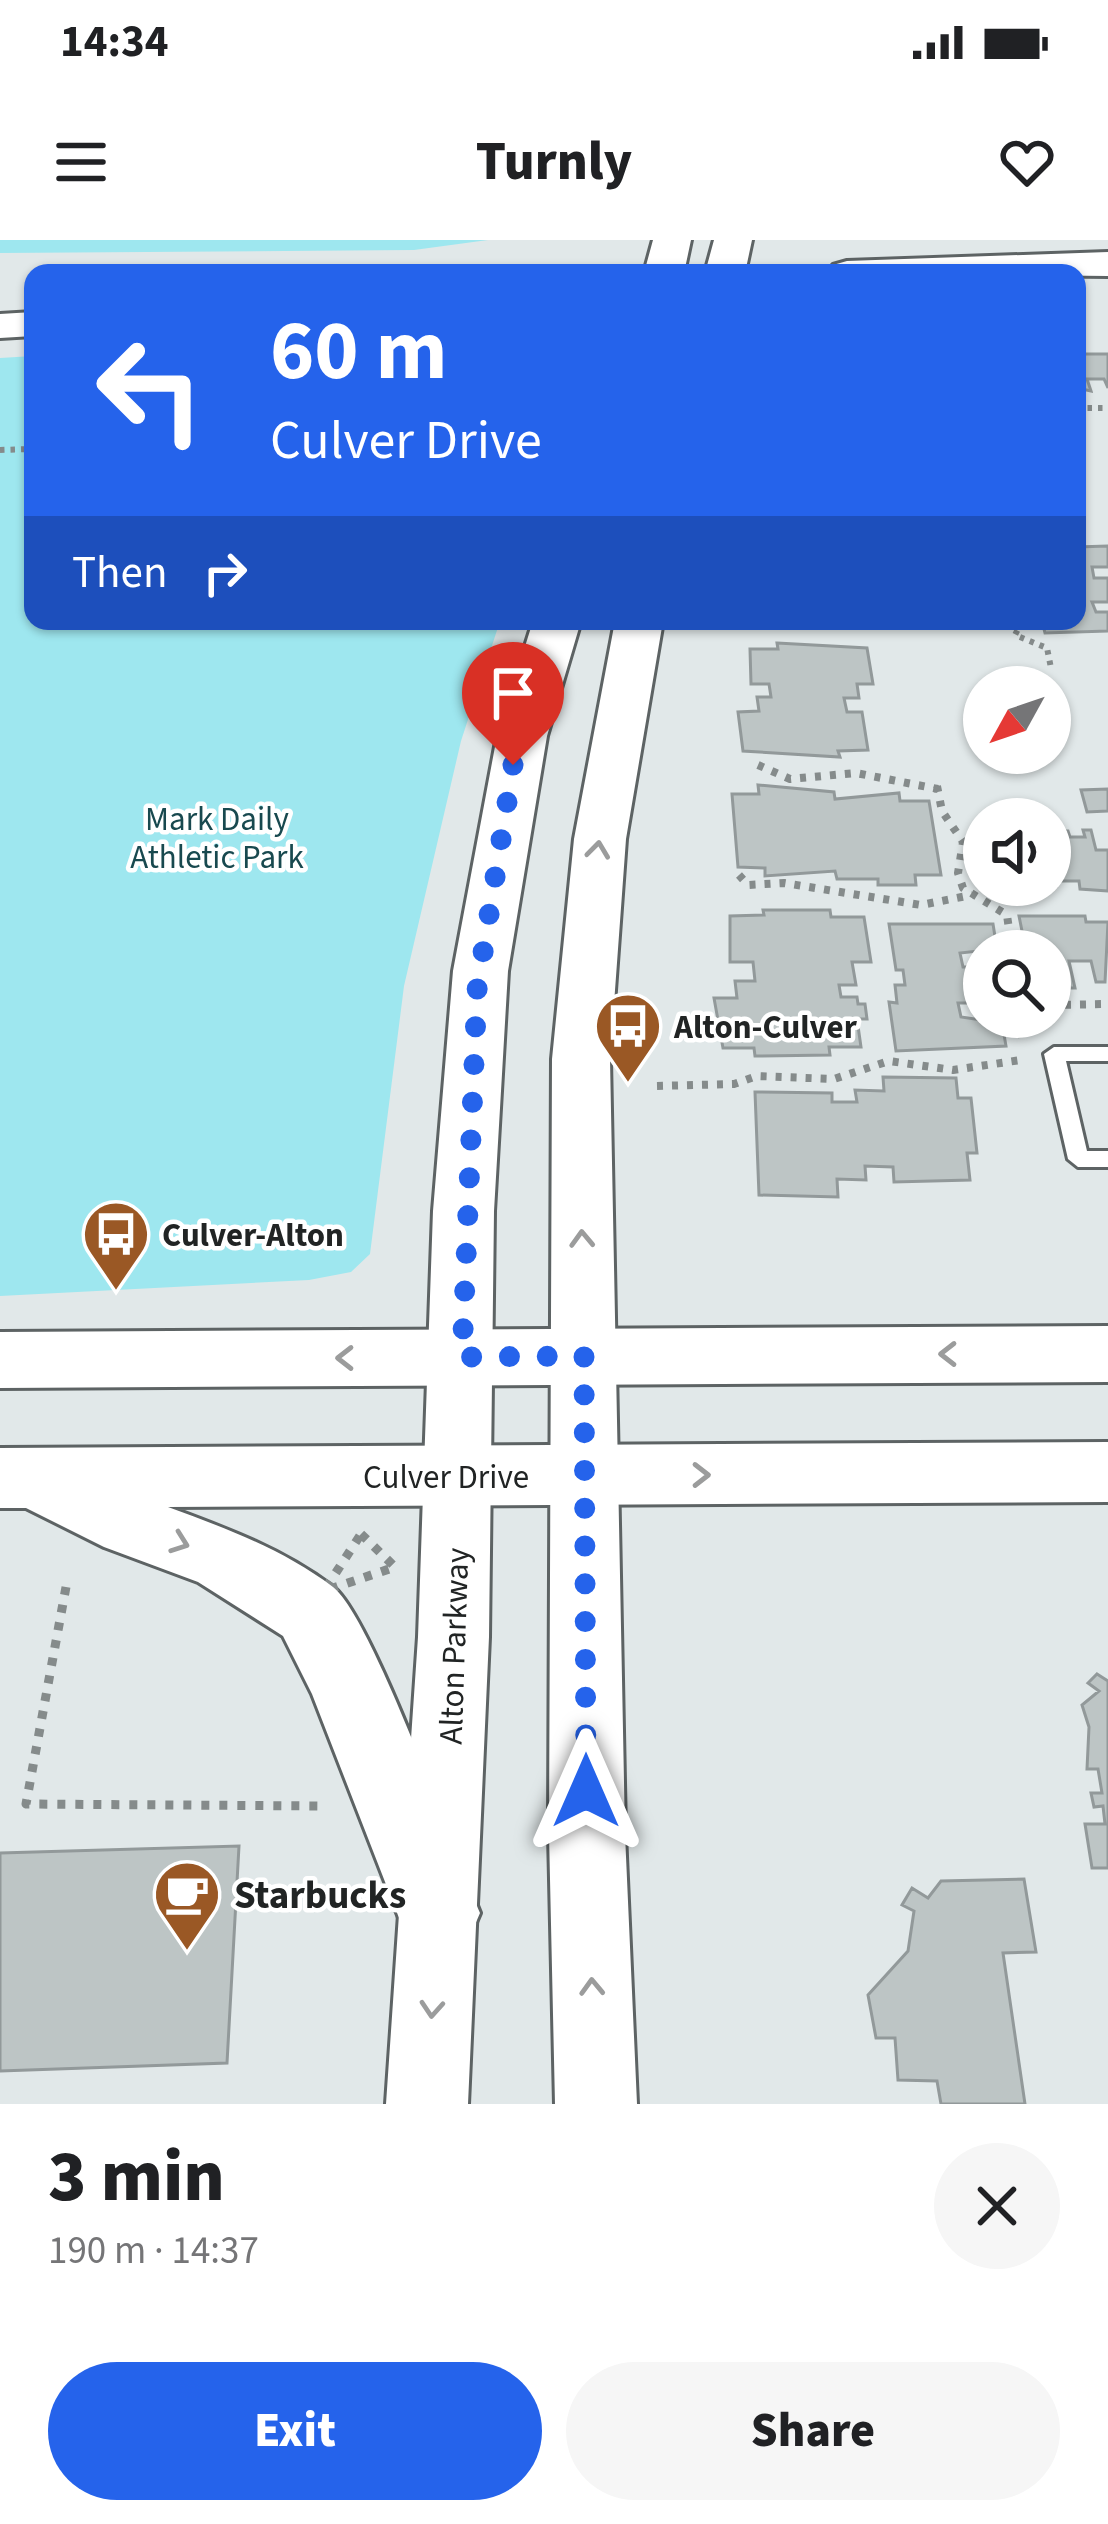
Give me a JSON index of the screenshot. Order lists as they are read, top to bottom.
{
  "streets": {
    "main road": ["Culver Drive", "Alton Parkway"]
  },
  "crossings": [
    ["Culver Drive", "Alton Parkway"]
  ],
  "parks": ["Mark Daily Athletic Park"],
  "places": {
    "bus stop": ["Alton-Culver", "Culver-Alton"],
    "cafe": ["Starbucks"]
  },
  "north": "bottom left",
  "page": {
    "status": "14:34",
    "header": "Turnly",
    "turn": ["60 m", "Culver Drive"],
    "then": "Then",
    "heading": ["3 min", "190 m · 14:37"],
    "buttons": ["Exit", "Share"]
  }
}
